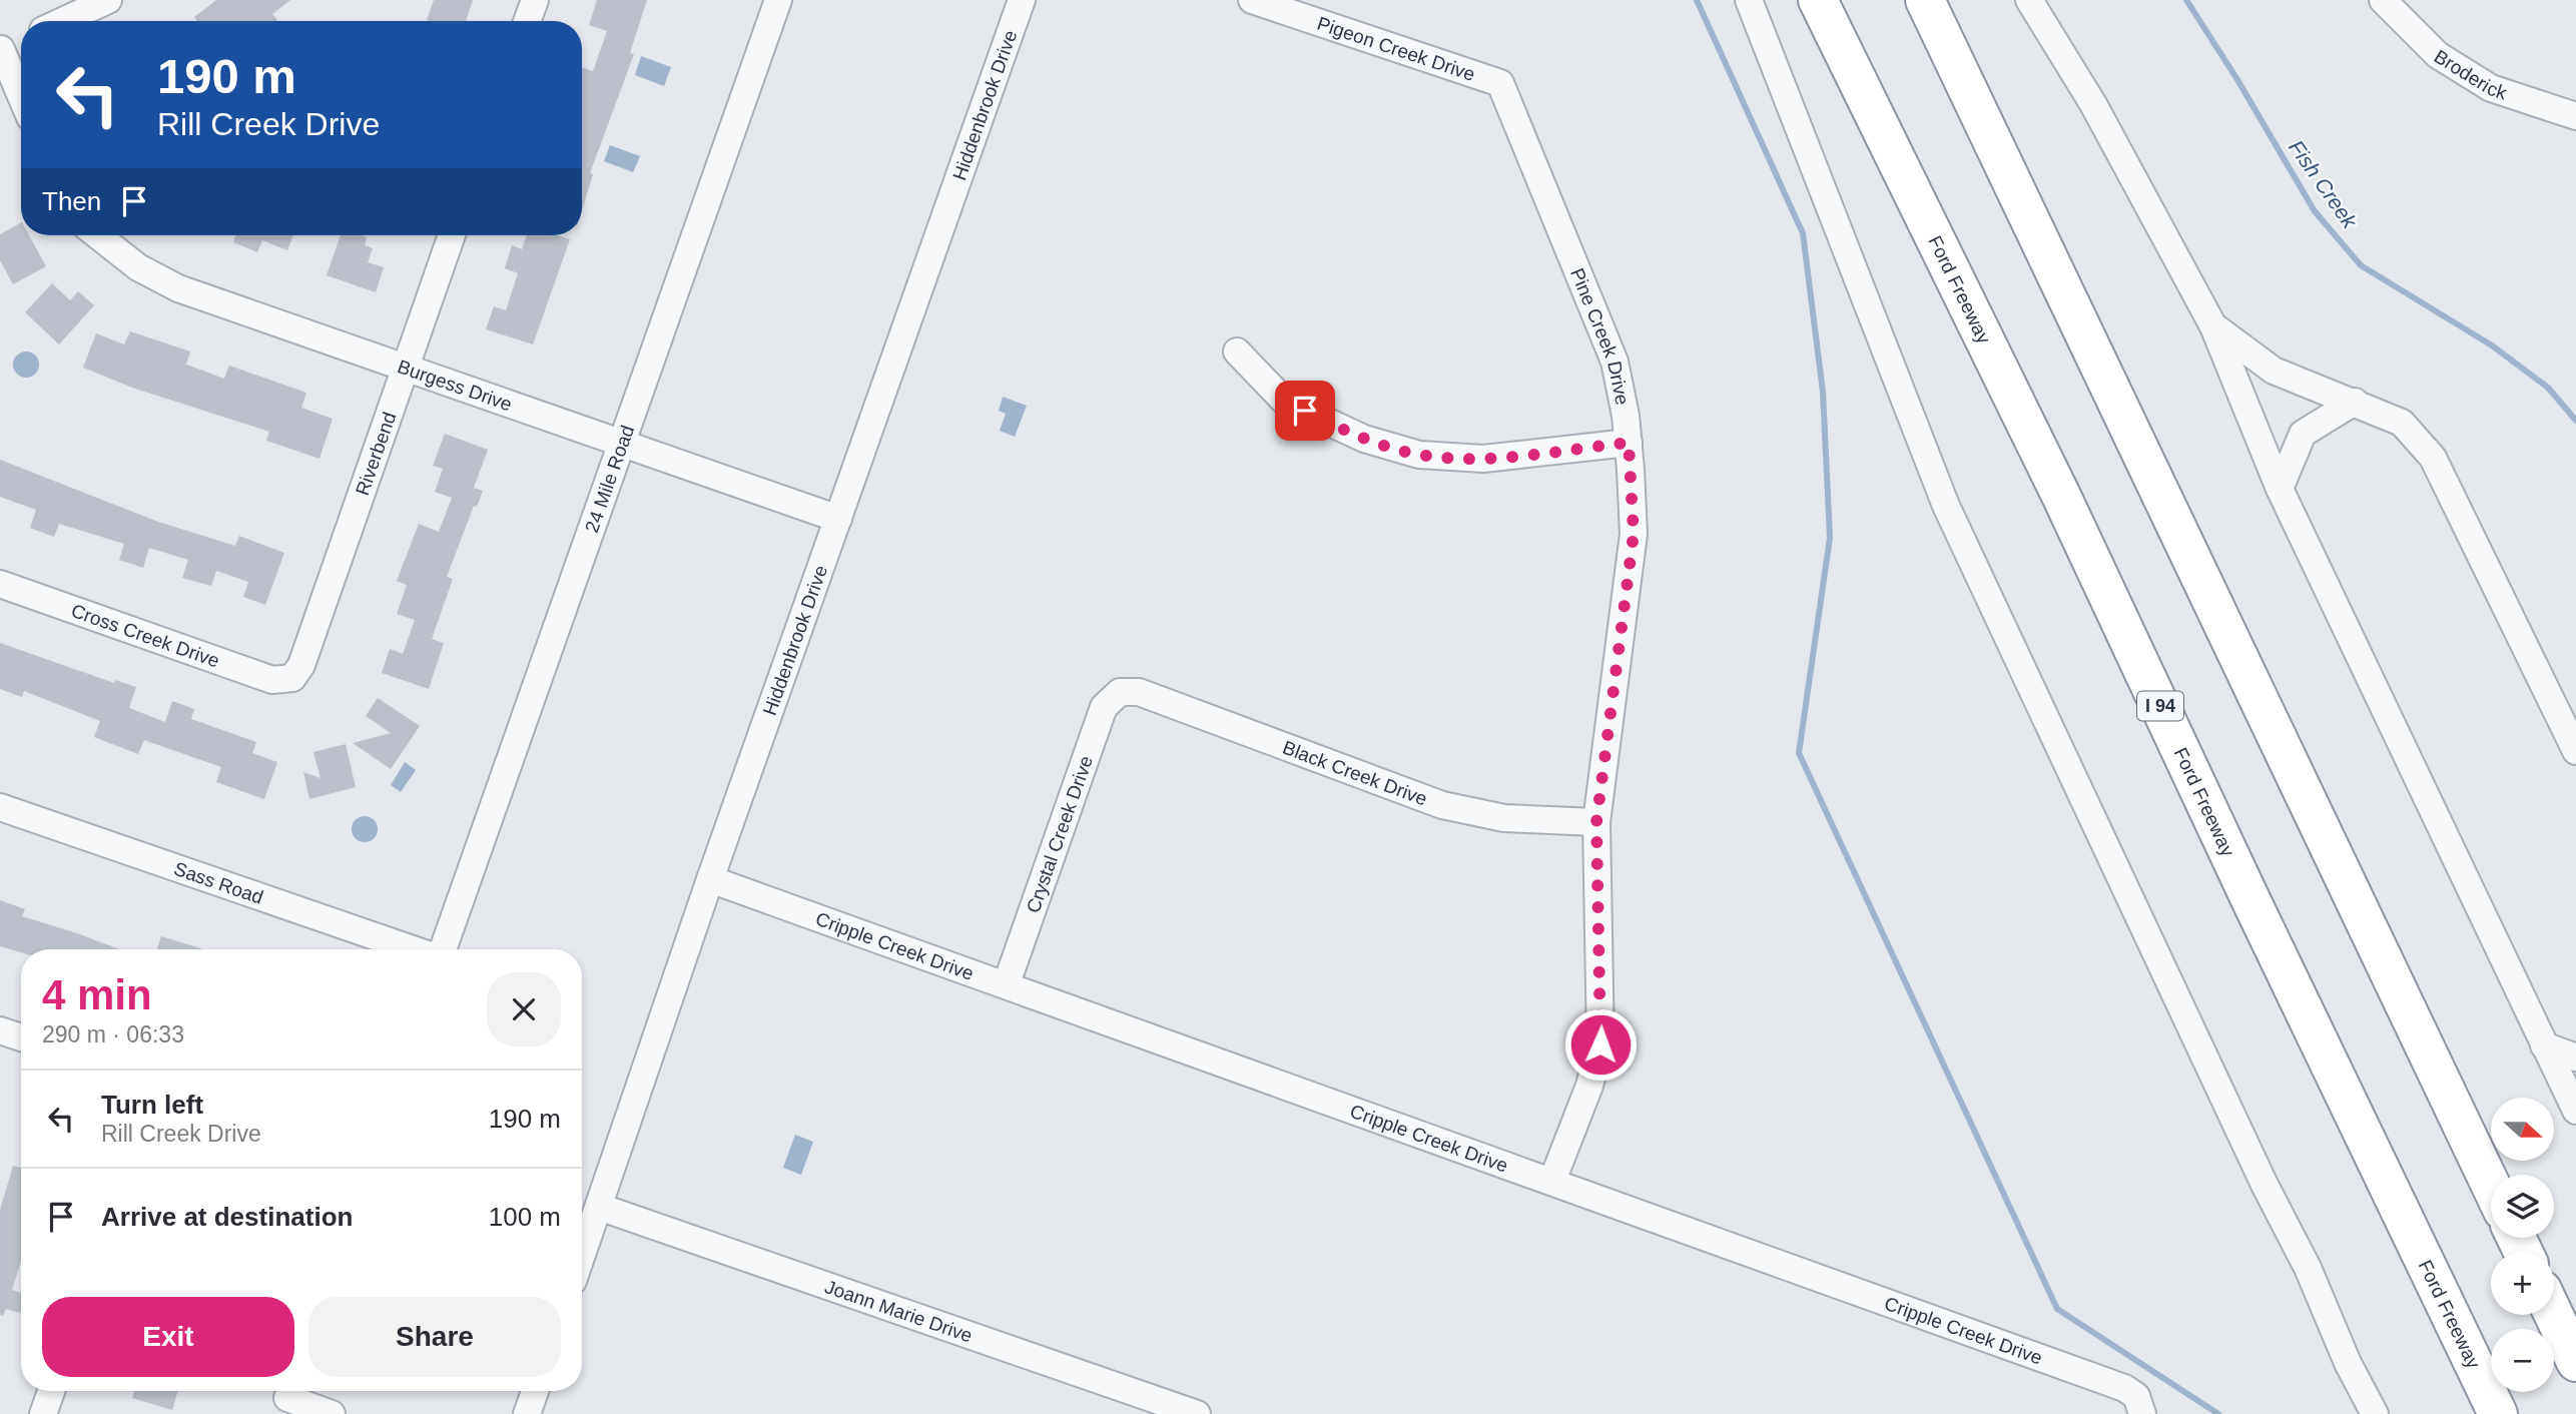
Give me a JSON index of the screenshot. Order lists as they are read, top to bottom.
{
  "streets": {
    "highway": ["Ford Freeway", "I 94"],
    "street": [
      "Pigeon Creek Drive",
      "Broderick",
      "Hiddenbrook Drive",
      "Pine Creek Drive",
      "Burgess Drive",
      "Riverbend",
      "24 Mile Road",
      "Cross Creek Drive",
      "Black Creek Drive",
      "Crystal Creek Drive",
      "Sass Road",
      "Cripple Creek Drive",
      "Joann Marie Drive"
    ]
  },
  "crossings": [
    ["Pigeon Creek Drive", "Pine Creek Drive"],
    ["Hiddenbrook Drive", "Burgess Drive"],
    ["Hiddenbrook Drive", "Cripple Creek Drive"],
    ["Hiddenbrook Drive", "Joann Marie Drive"],
    ["Pine Creek Drive", "Black Creek Drive"],
    ["Pine Creek Drive", "Cripple Creek Drive"],
    ["Burgess Drive", "Riverbend"],
    ["Burgess Drive", "24 Mile Road"],
    ["Riverbend", "Cross Creek Drive"],
    ["Black Creek Drive", "Crystal Creek Drive"],
    ["Crystal Creek Drive", "Cripple Creek Drive"]
  ],
  "water": ["Fish Creek"],
  "north": "right",
  "page": {
    "turn": ["190 m", "Rill Creek Drive"],
    "then": "Then",
    "heading": ["4 min", "290 m · 06:33"],
    "list": [
      {
        "name": "Turn left",
        "note": "Rill Creek Drive",
        "value": "190 m"
      },
      {
        "name": "Arrive at destination",
        "value": "100 m"
      }
    ],
    "map_buttons": ["+", "−"],
    "buttons": ["Exit", "Share"]
  }
}
